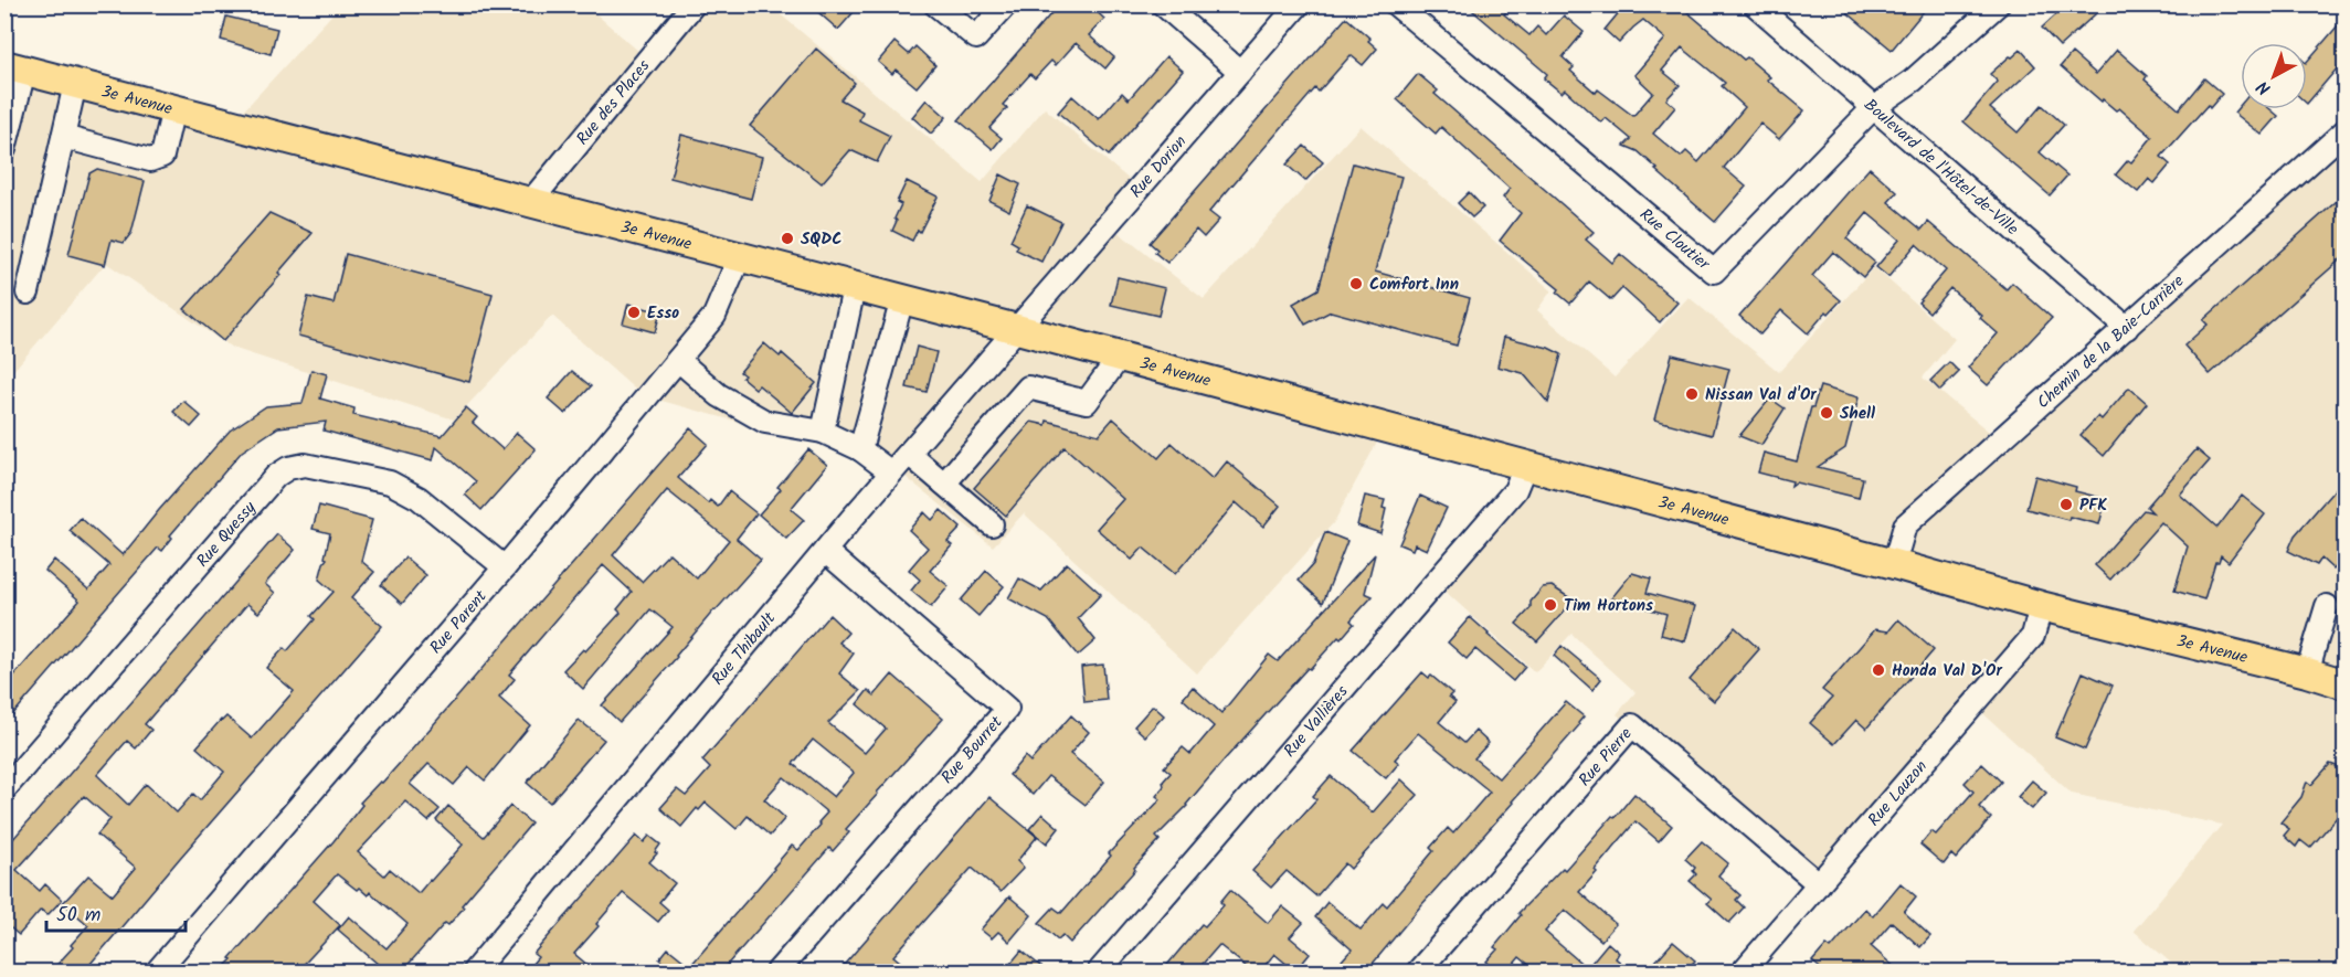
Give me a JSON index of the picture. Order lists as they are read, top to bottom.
{
  "streets": {
    "main road": ["3e Avenue"],
    "street": [
      "Rue des Places",
      "Rue Dorion",
      "Boulevard de l'Hôtel-de-Ville",
      "Rue Cloutier",
      "Chemin de la Baie-Carrière",
      "Rue Quessy",
      "Rue Parent",
      "Rue Thibault",
      "Rue Vallières",
      "Rue Bourret",
      "Rue Pierre",
      "Rue Lauzon"
    ]
  },
  "crossings": [
    ["3e Avenue", "Rue des Places"],
    ["3e Avenue", "Rue Dorion"],
    ["3e Avenue", "Chemin de la Baie-Carrière"],
    ["3e Avenue", "Rue Parent"],
    ["3e Avenue", "Rue Thibault"],
    ["3e Avenue", "Rue Vallières"],
    ["3e Avenue", "Rue Lauzon"],
    ["Rue Dorion", "Rue Thibault"],
    ["Boulevard de l'Hôtel-de-Ville", "Rue Cloutier"],
    ["Boulevard de l'Hôtel-de-Ville", "Chemin de la Baie-Carrière"],
    ["Rue Quessy", "Rue Parent"],
    ["Rue Thibault", "Rue Bourret"],
    ["Rue Pierre", "Rue Lauzon"]
  ],
  "places": [
    "SQDC",
    "Comfort Inn",
    "Esso",
    "Nissan Val d'Or",
    "Shell",
    "PFK",
    "Tim Hortons",
    "Honda Val D'Or"
  ],
  "scale_bar": "50 m",
  "north": "bottom left"
}
